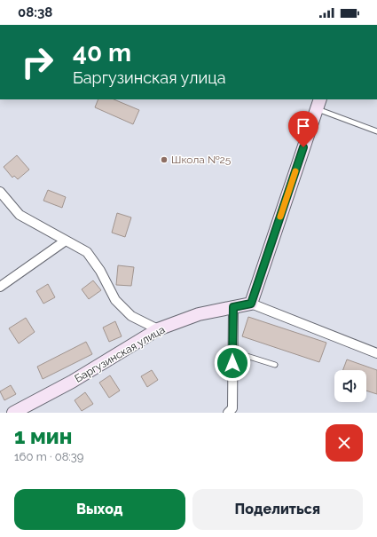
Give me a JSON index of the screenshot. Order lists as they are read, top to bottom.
{
  "streets": {
    "street": ["Баргузинская улица"]
  },
  "places": ["Школа №25"],
  "page": {
    "status": "08:38",
    "turn": ["40 m", "Баргузинская улица"],
    "heading": ["1 мин", "160 m · 08:39"],
    "buttons": ["Выход", "Поделиться"]
  }
}
